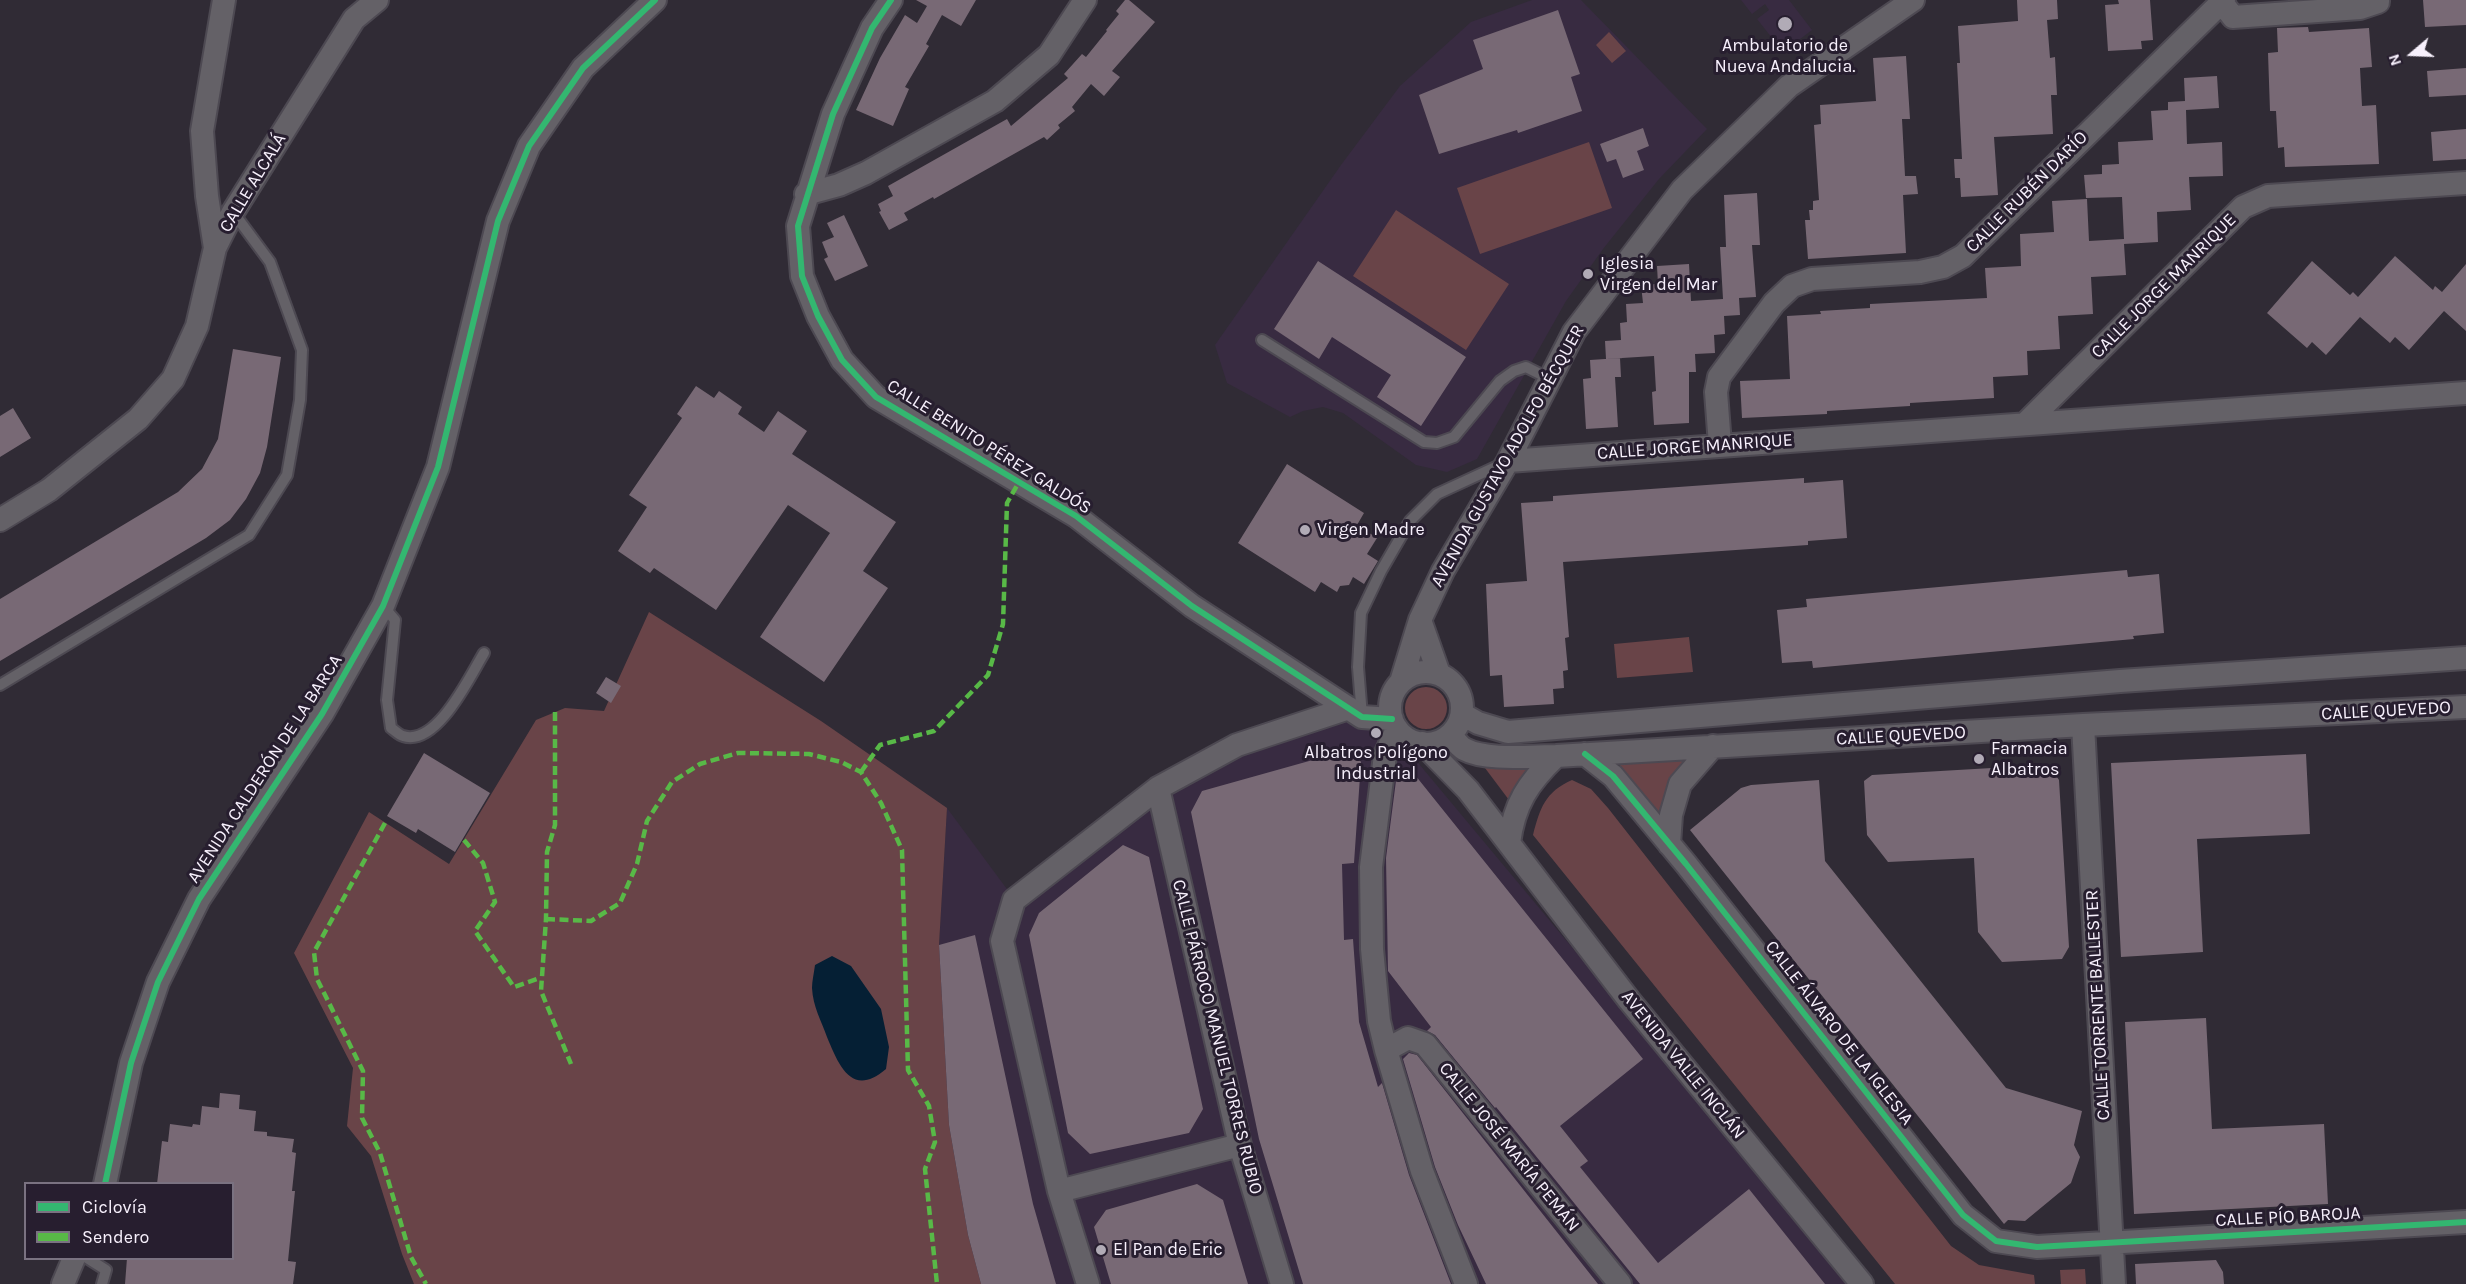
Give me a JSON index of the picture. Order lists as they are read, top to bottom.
{
  "streets": {
    "street": [
      "CALLE ALCALÁ",
      "CALLE RUBÉN DARÍO",
      "CALLE JORGE MANRIQUE",
      "CALLE BENITO PÉREZ GALDÓS",
      "AVENIDA GUSTAVO ADOLFO BÉCQUER",
      "CALLE QUEVEDO",
      "AVENIDA CALDERÓN DE LA BARCA",
      "CALLE TORRENTE BALLESTER",
      "CALLE ÁLVARO DE LA IGLESIA",
      "CALLE PÁRROCO MANUEL TORRES RUBIO",
      "AVENIDA VALLE INCLÁN",
      "CALLE JOSÉ MARÍA PEMÁN",
      "CALLE PÍO BAROJA"
    ]
  },
  "crossings": [
    ["CALLE RUBÉN DARÍO", "CALLE JORGE MANRIQUE"],
    ["CALLE JORGE MANRIQUE", "AVENIDA GUSTAVO ADOLFO BÉCQUER"],
    ["CALLE BENITO PÉREZ GALDÓS", "AVENIDA GUSTAVO ADOLFO BÉCQUER"],
    ["CALLE BENITO PÉREZ GALDÓS", "CALLE QUEVEDO"],
    ["CALLE BENITO PÉREZ GALDÓS", "AVENIDA VALLE INCLÁN"],
    ["AVENIDA GUSTAVO ADOLFO BÉCQUER", "CALLE QUEVEDO"],
    ["AVENIDA GUSTAVO ADOLFO BÉCQUER", "AVENIDA VALLE INCLÁN"],
    ["CALLE QUEVEDO", "CALLE TORRENTE BALLESTER"],
    ["CALLE QUEVEDO", "CALLE ÁLVARO DE LA IGLESIA"],
    ["CALLE QUEVEDO", "AVENIDA VALLE INCLÁN"],
    ["CALLE TORRENTE BALLESTER", "CALLE ÁLVARO DE LA IGLESIA"],
    ["CALLE TORRENTE BALLESTER", "CALLE PÍO BAROJA"],
    ["CALLE ÁLVARO DE LA IGLESIA", "CALLE PÍO BAROJA"]
  ],
  "places": [
    "Ambulatorio de Nueva Andalucia.",
    "Iglesia Virgen del Mar",
    "Virgen Madre",
    "Albatros Polígono Industrial",
    "Farmacia Albatros",
    "El Pan de Eric"
  ],
  "legend": ["Ciclovía", "Sendero"],
  "north": "left"
}
